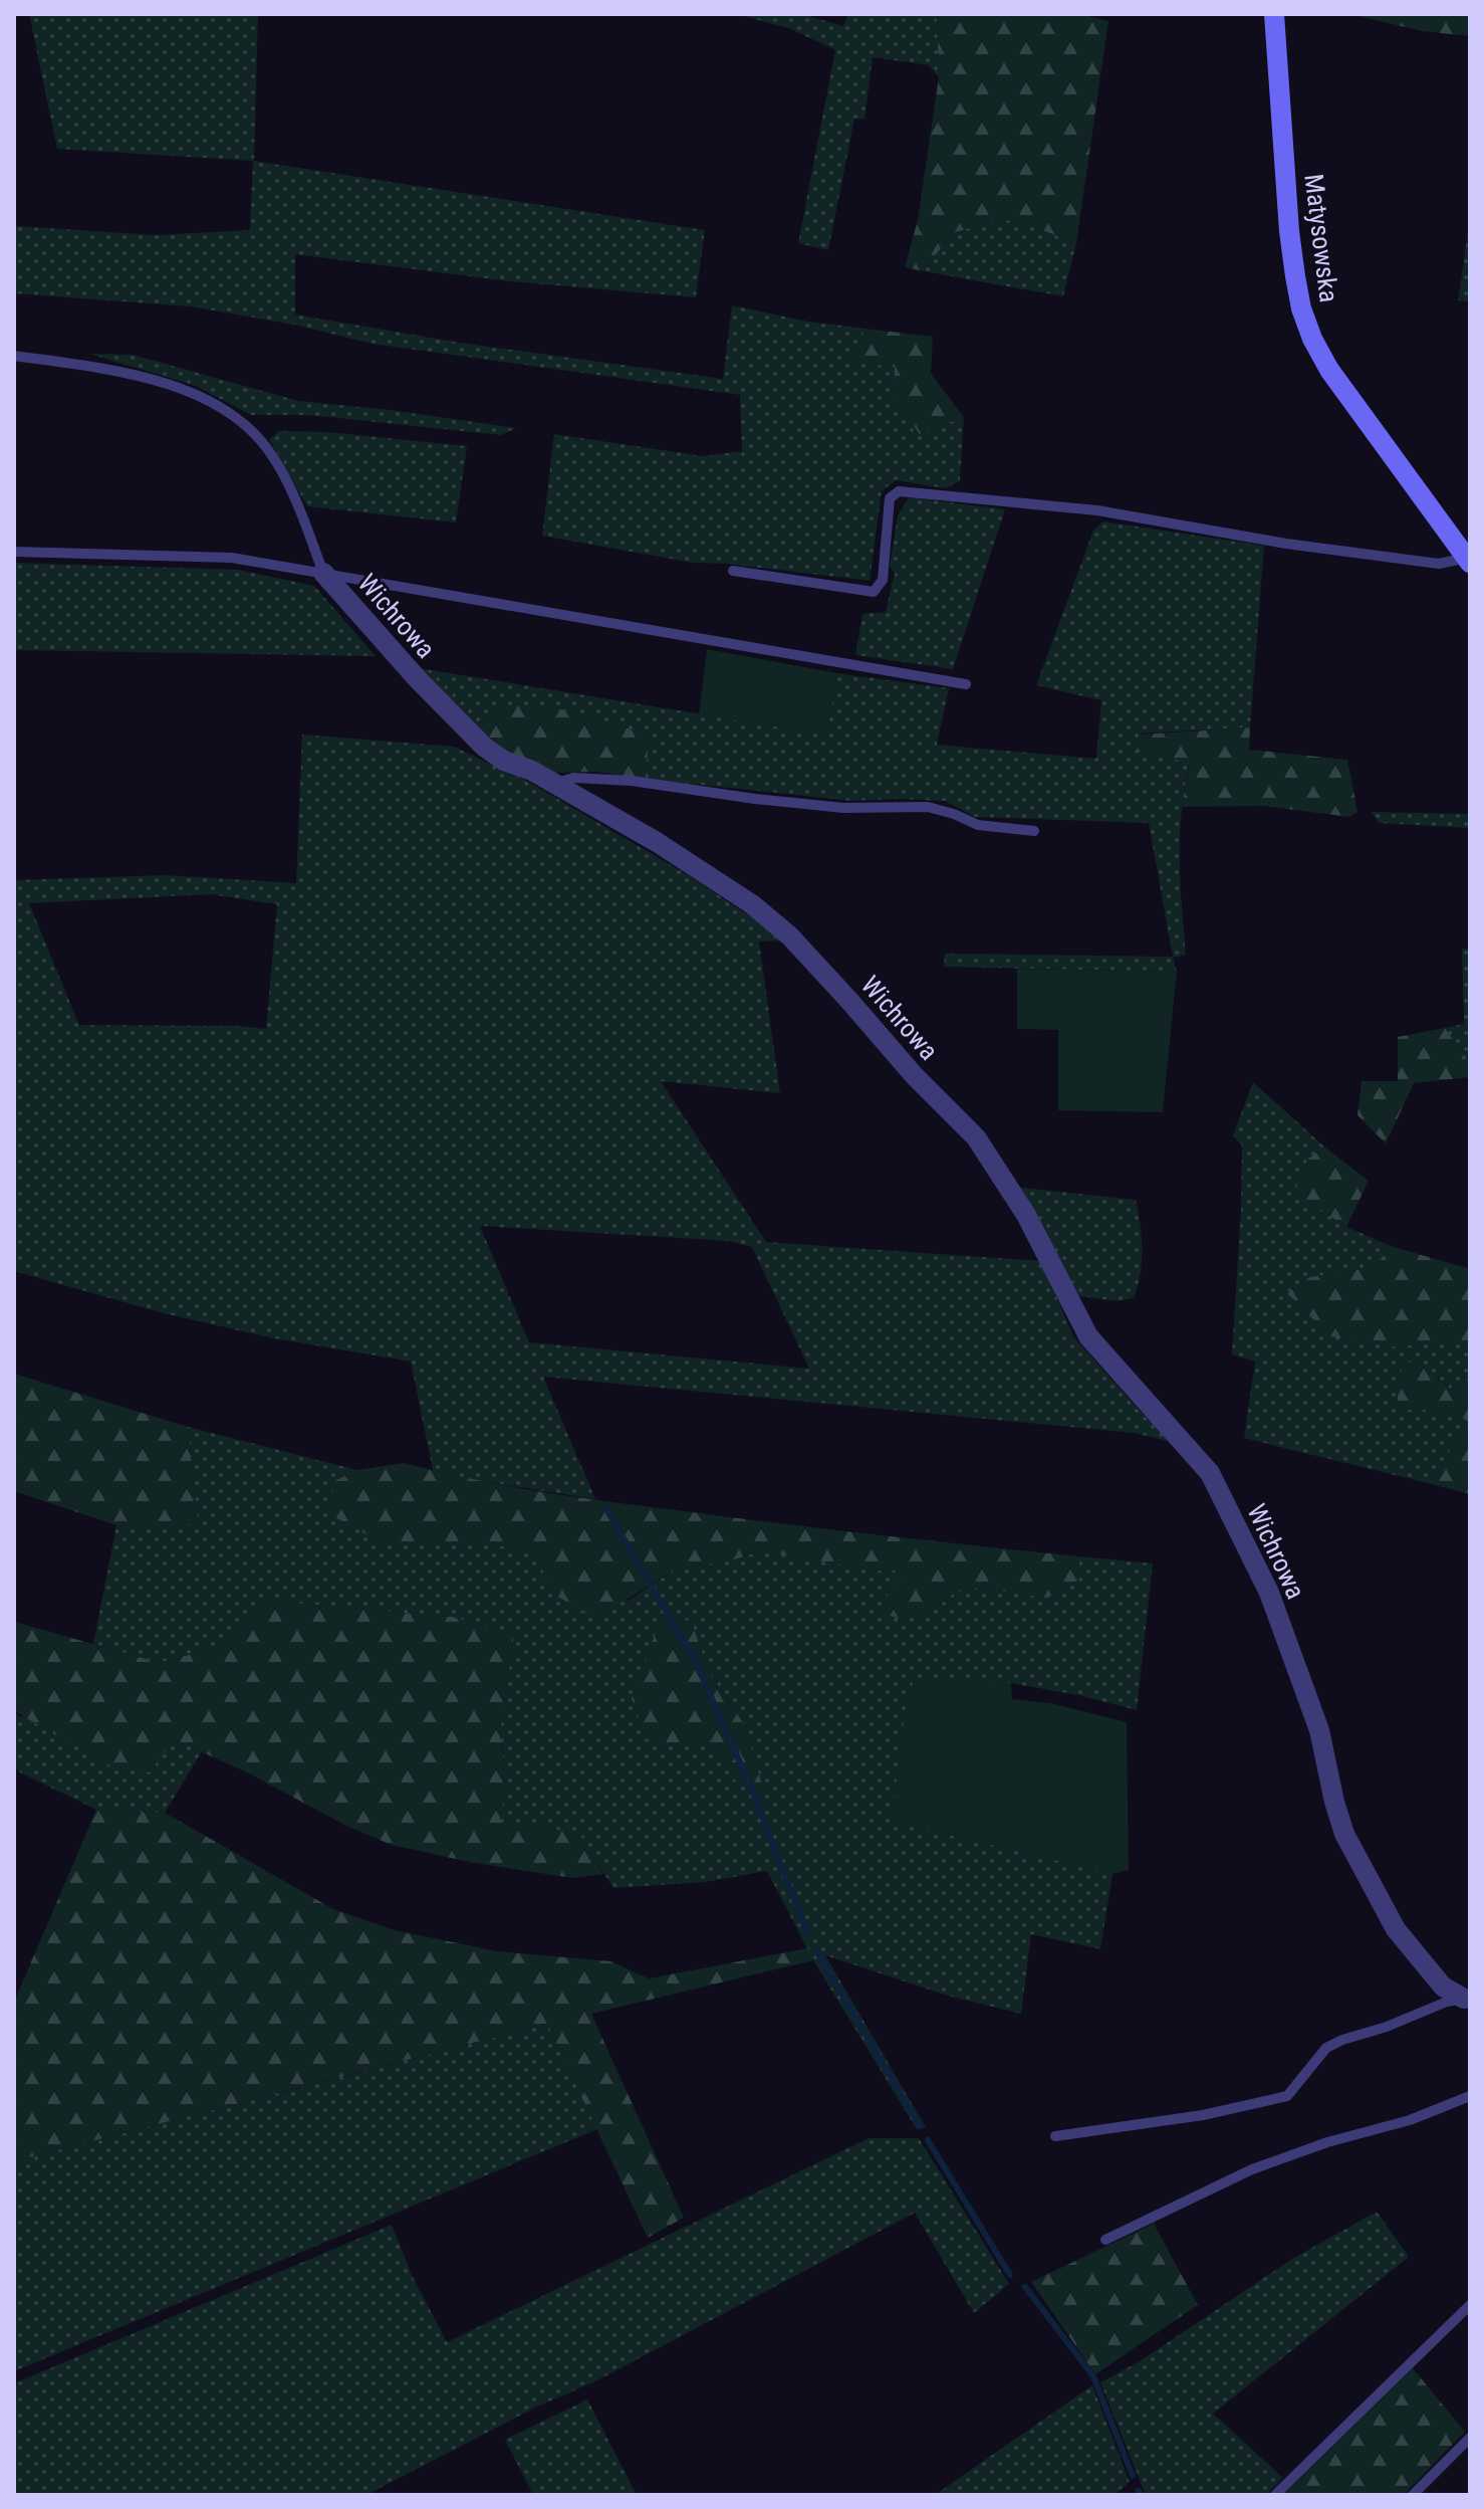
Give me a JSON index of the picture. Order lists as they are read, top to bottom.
{
  "streets": {
    "street": ["Matysowska", "Wichrowa"]
  }
}
